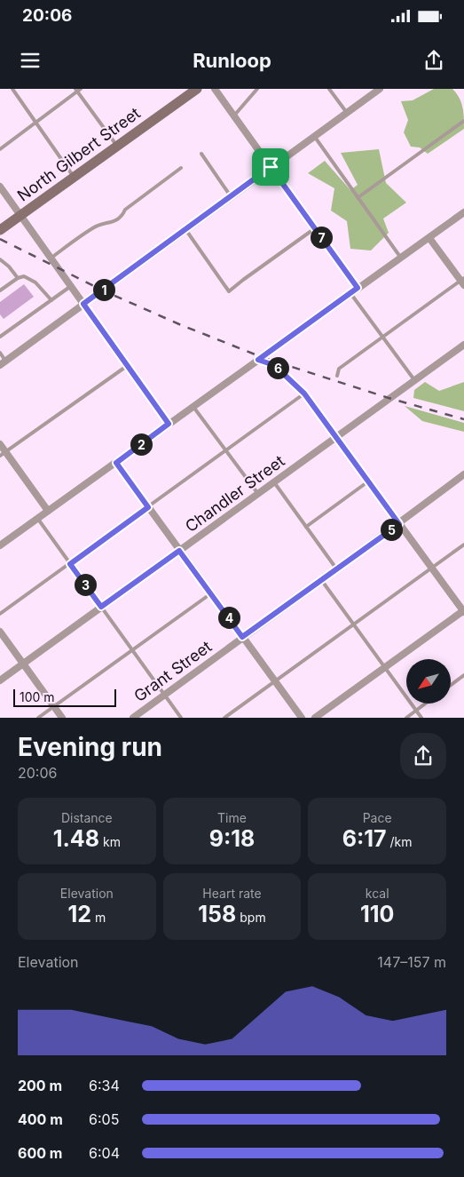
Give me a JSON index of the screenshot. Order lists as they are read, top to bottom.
{
  "streets": {
    "main road": ["North Gilbert Street"],
    "street": ["Chandler Street", "Grant Street"]
  },
  "scale_bar": "100 m",
  "north": "bottom left",
  "page": {
    "status": "20:06",
    "header": "Runloop",
    "pins": [
      "7",
      "1",
      "6",
      "2",
      "5",
      "3",
      "4"
    ],
    "scale": "100 m",
    "heading": ["Evening run", "20:06"],
    "stats": [
      ["Distance", "1.48 km"],
      ["Time", "9:18"],
      ["Pace", "6:17 /km"],
      ["Elevation", "12 m"],
      ["Heart rate", "158 bpm"],
      ["kcal", "110"]
    ],
    "chart": ["Elevation", "147–157 m"],
    "list": [
      {
        "name": "200 m",
        "note": "6:34"
      },
      {
        "name": "400 m",
        "note": "6:05"
      },
      {
        "name": "600 m",
        "note": "6:04"
      }
    ]
  }
}
